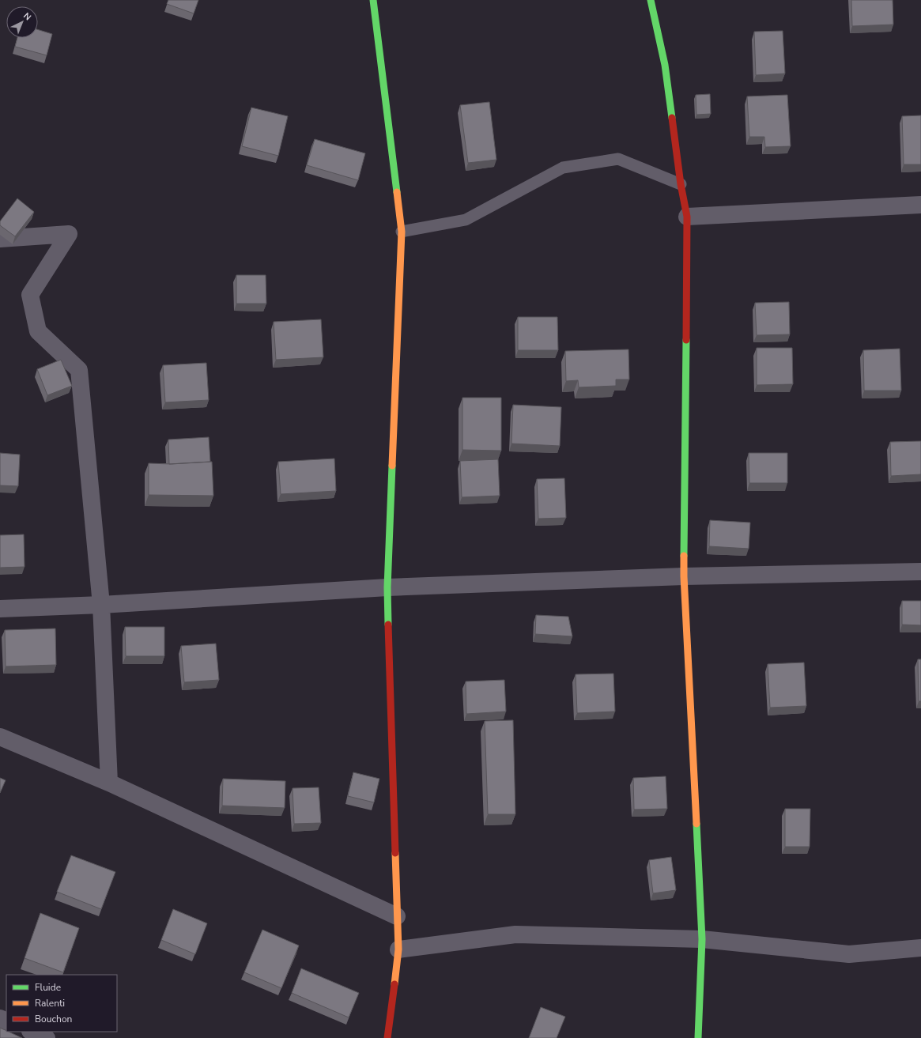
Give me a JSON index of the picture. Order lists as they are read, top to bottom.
{
  "legend": ["Fluide", "Ralenti", "Bouchon"],
  "north": "top right"
}
